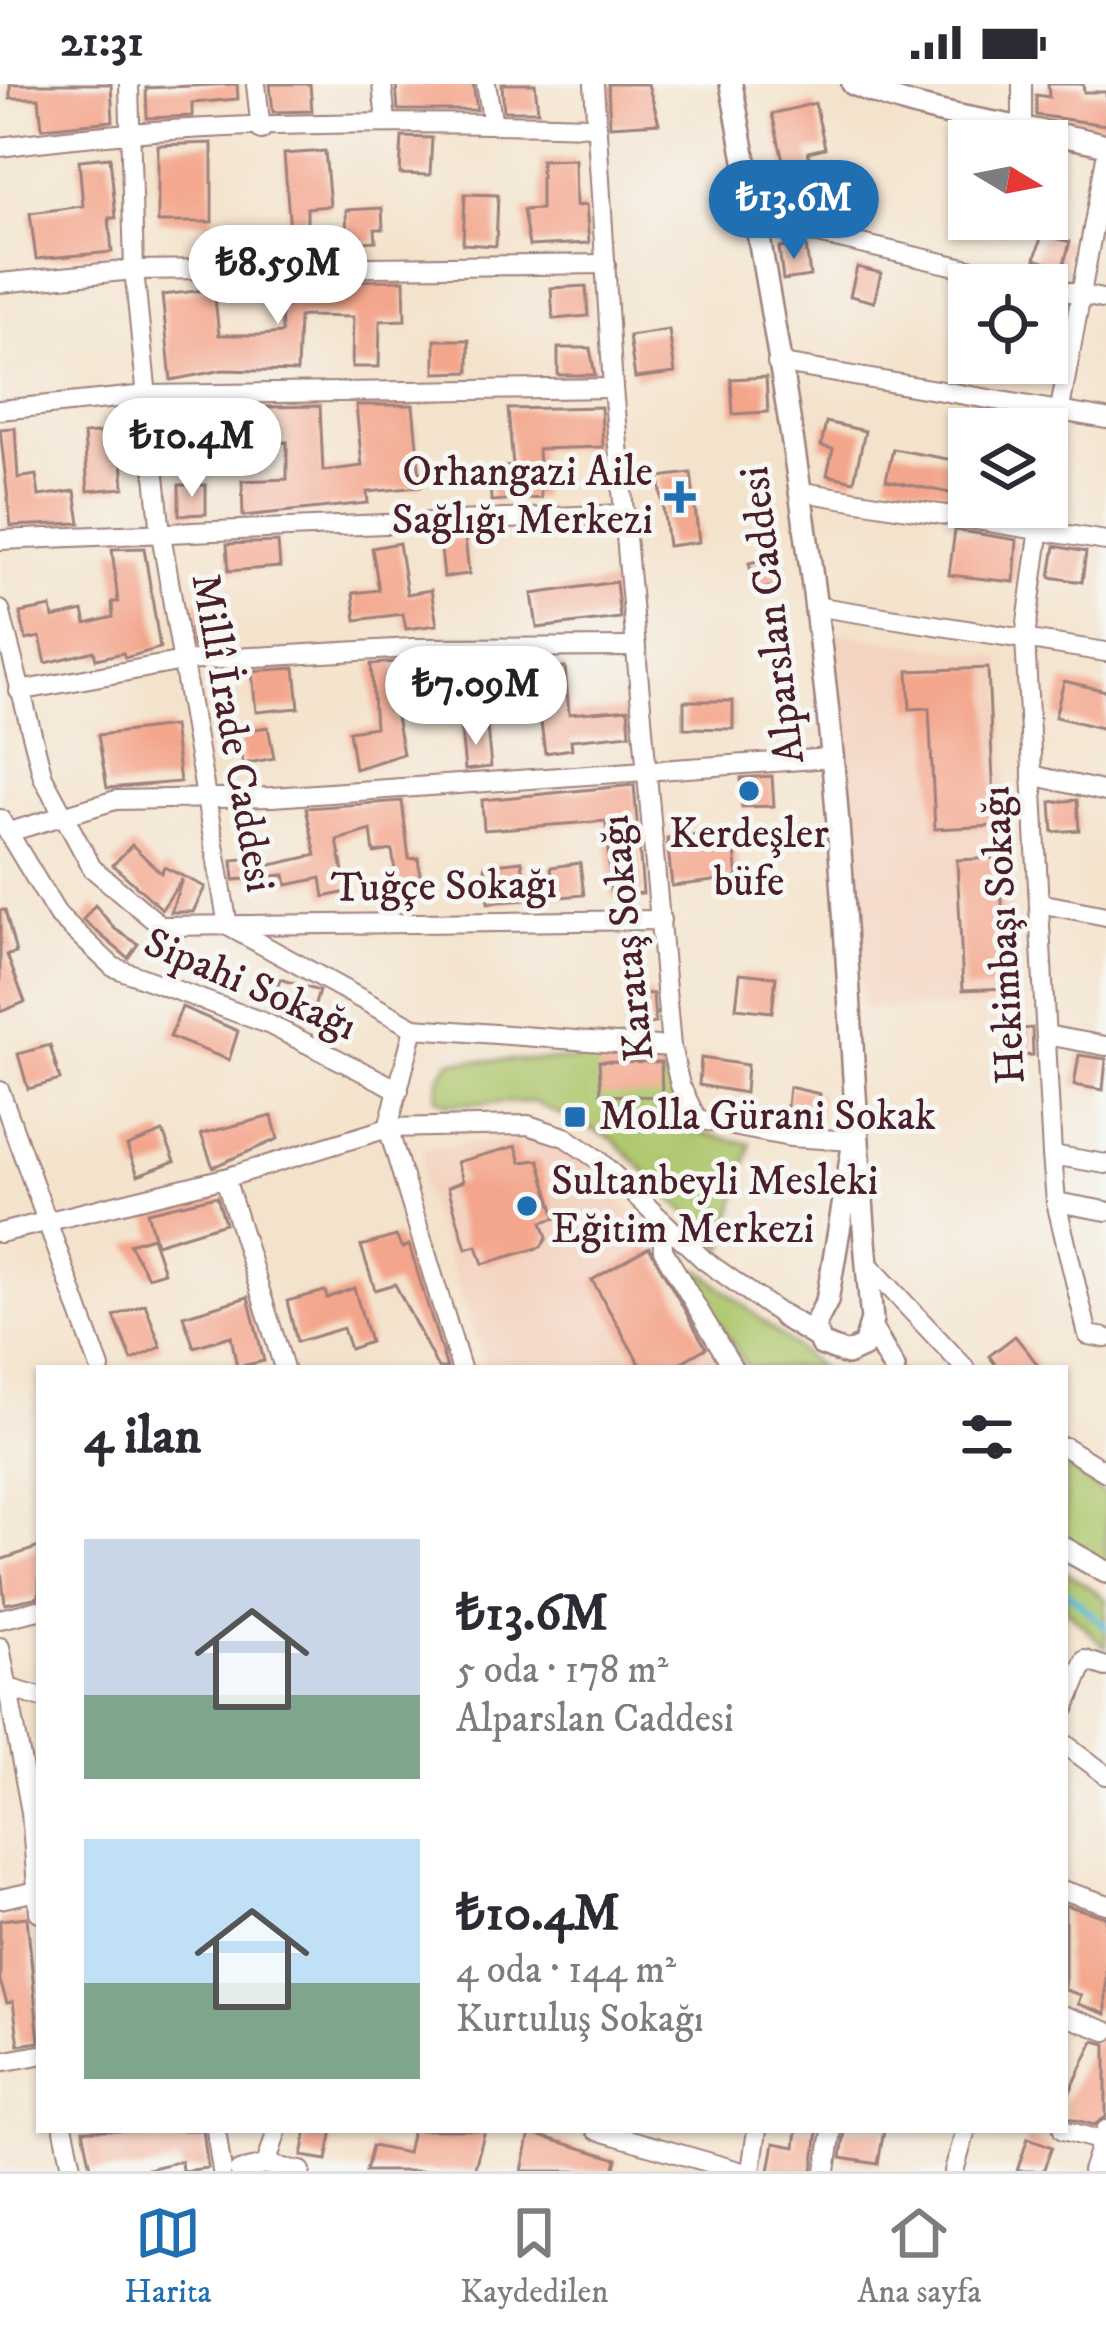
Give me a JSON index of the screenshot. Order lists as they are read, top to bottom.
{
  "streets": {
    "street": [
      "Alparslan Caddesi",
      "Millî İrade Caddesi",
      "Tuğçe Sokağı",
      "Hekimbaşı Sokağı",
      "Karataş Sokağı",
      "Sipahi Sokağı"
    ]
  },
  "crossings": [
    ["Alparslan Caddesi", "Karataş Sokağı"],
    ["Millî İrade Caddesi", "Tuğçe Sokağı"],
    ["Millî İrade Caddesi", "Karataş Sokağı"],
    ["Tuğçe Sokağı", "Karataş Sokağı"]
  ],
  "places": {
    "health": ["Orhangazi Aile Sağlığı Merkezi"],
    "other": ["Kerdeşler büfe", "Sultanbeyli Mesleki Eğitim Merkezi"],
    "transit": ["Molla Gürani Sokak"]
  },
  "north": "right",
  "page": {
    "status": "21:31",
    "price": [
      "₺13.6M",
      "₺8.59M",
      "₺10.4M",
      "₺7.09M"
    ],
    "heading": "4 ilan",
    "list": [
      {
        "name": "₺13.6M",
        "note": "5 oda · 178 m² · Alparslan Caddesi"
      },
      {
        "name": "₺10.4M",
        "note": "4 oda · 144 m² · Kurtuluş Sokağı"
      }
    ],
    "tabs": ["Harita", "Kaydedilen", "Ana sayfa"]
  }
}
